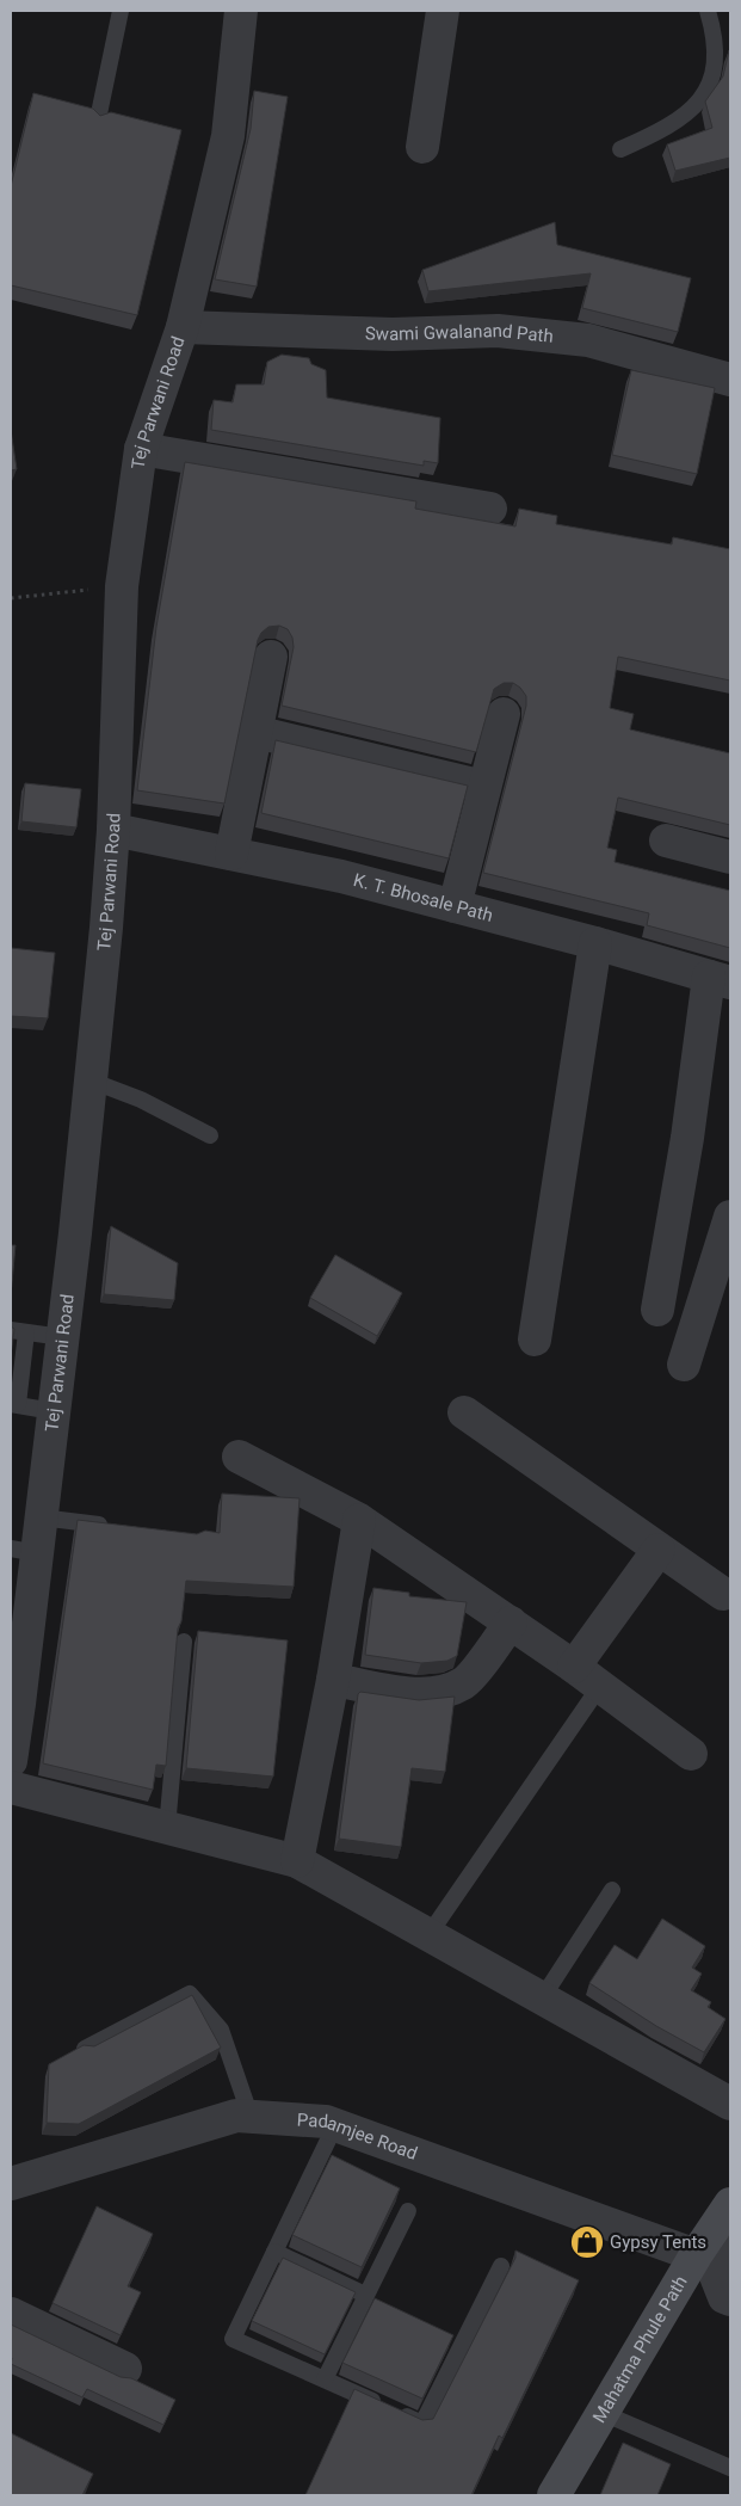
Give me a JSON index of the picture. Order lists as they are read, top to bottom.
{
  "streets": {
    "main road": ["Mahatma Phule Path"],
    "street": [
      "Swami Gwalanand Path",
      "Tej Parwani Road",
      "K. T. Bhosale Path",
      "Padamjee Road"
    ]
  },
  "crossings": [
    ["Swami Gwalanand Path", "Tej Parwani Road"],
    ["Tej Parwani Road", "K. T. Bhosale Path"],
    ["Padamjee Road", "Mahatma Phule Path"]
  ],
  "places": {
    "shop": ["Gypsy Tents"]
  }
}
